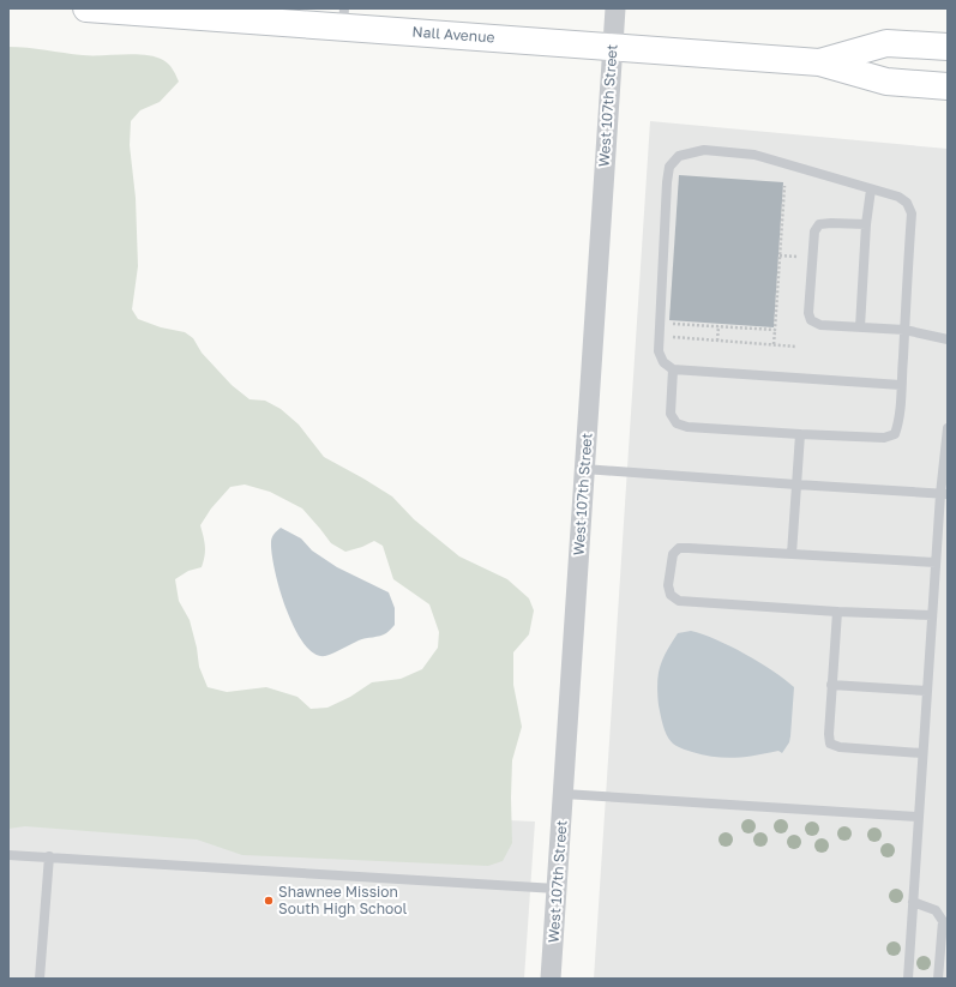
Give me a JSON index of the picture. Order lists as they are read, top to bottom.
{
  "streets": {
    "main road": ["Nall Avenue"],
    "street": ["West 107th Street"]
  },
  "crossings": [
    ["Nall Avenue", "West 107th Street"]
  ],
  "places": ["Shawnee Mission South High School"]
}
